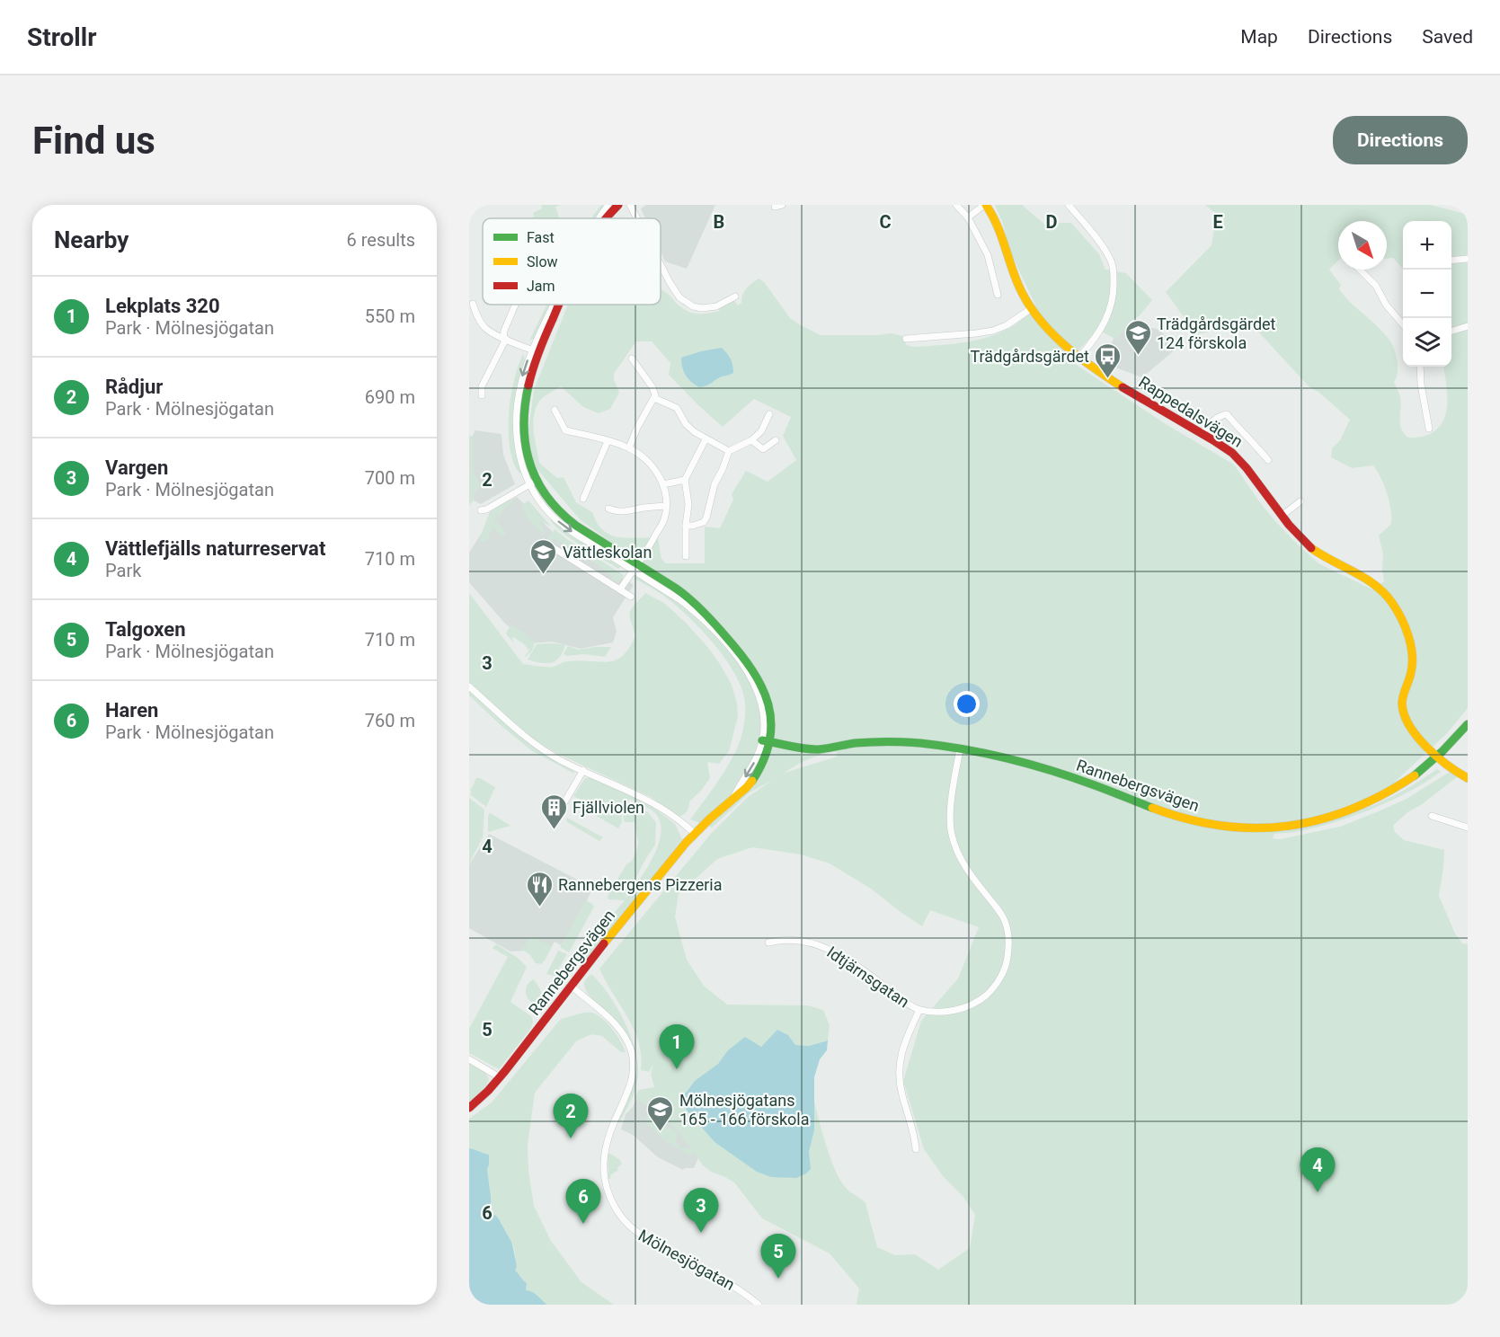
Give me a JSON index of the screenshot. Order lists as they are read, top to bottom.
{
  "streets": {
    "street": [
      "Rappedalsvägen",
      "Rannebergsvägen",
      "Idtjärnsgatan",
      "Mölnesjögatan"
    ]
  },
  "crossings": [
    ["Rappedalsvägen", "Rannebergsvägen"],
    ["Rannebergsvägen", "Idtjärnsgatan"],
    ["Rannebergsvägen", "Mölnesjögatan"]
  ],
  "places": {
    "school or university": ["Trädgårdsgärdet 124 förskola", "Vättleskolan", "Mölnesjögatans 165 - 166 förskola"],
    "bus stop": ["Trädgårdsgärdet"],
    "building": ["Fjällviolen"],
    "restaurant": ["Rannebergens Pizzeria"]
  },
  "legend": ["Fast", "Slow", "Jam"],
  "north": "bottom right",
  "page": {
    "header": "Strollr",
    "nav": ["Map", "Directions", "Saved"],
    "buttons": "Directions",
    "title": "Find us",
    "heading": ["Nearby", "6 results"],
    "map_buttons": ["+", "−"],
    "list": [
      {
        "mark": "1",
        "name": "Lekplats 320",
        "note": "Park · Mölnesjögatan",
        "value": "550 m"
      },
      {
        "mark": "2",
        "name": "Rådjur",
        "note": "Park · Mölnesjögatan",
        "value": "690 m"
      },
      {
        "mark": "3",
        "name": "Vargen",
        "note": "Park · Mölnesjögatan",
        "value": "700 m"
      },
      {
        "mark": "4",
        "name": "Vättlefjälls naturreservat",
        "note": "Park",
        "value": "710 m"
      },
      {
        "mark": "5",
        "name": "Talgoxen",
        "note": "Park · Mölnesjögatan",
        "value": "710 m"
      },
      {
        "mark": "6",
        "name": "Haren",
        "note": "Park · Mölnesjögatan",
        "value": "760 m"
      }
    ],
    "pins": [
      "1",
      "2",
      "4",
      "6",
      "3",
      "5"
    ]
  },
  "grid": {
    "columns": [
      "B",
      "C",
      "D",
      "E"
    ],
    "rows": [
      "2",
      "3",
      "4",
      "5",
      "6"
    ]
  }
}
